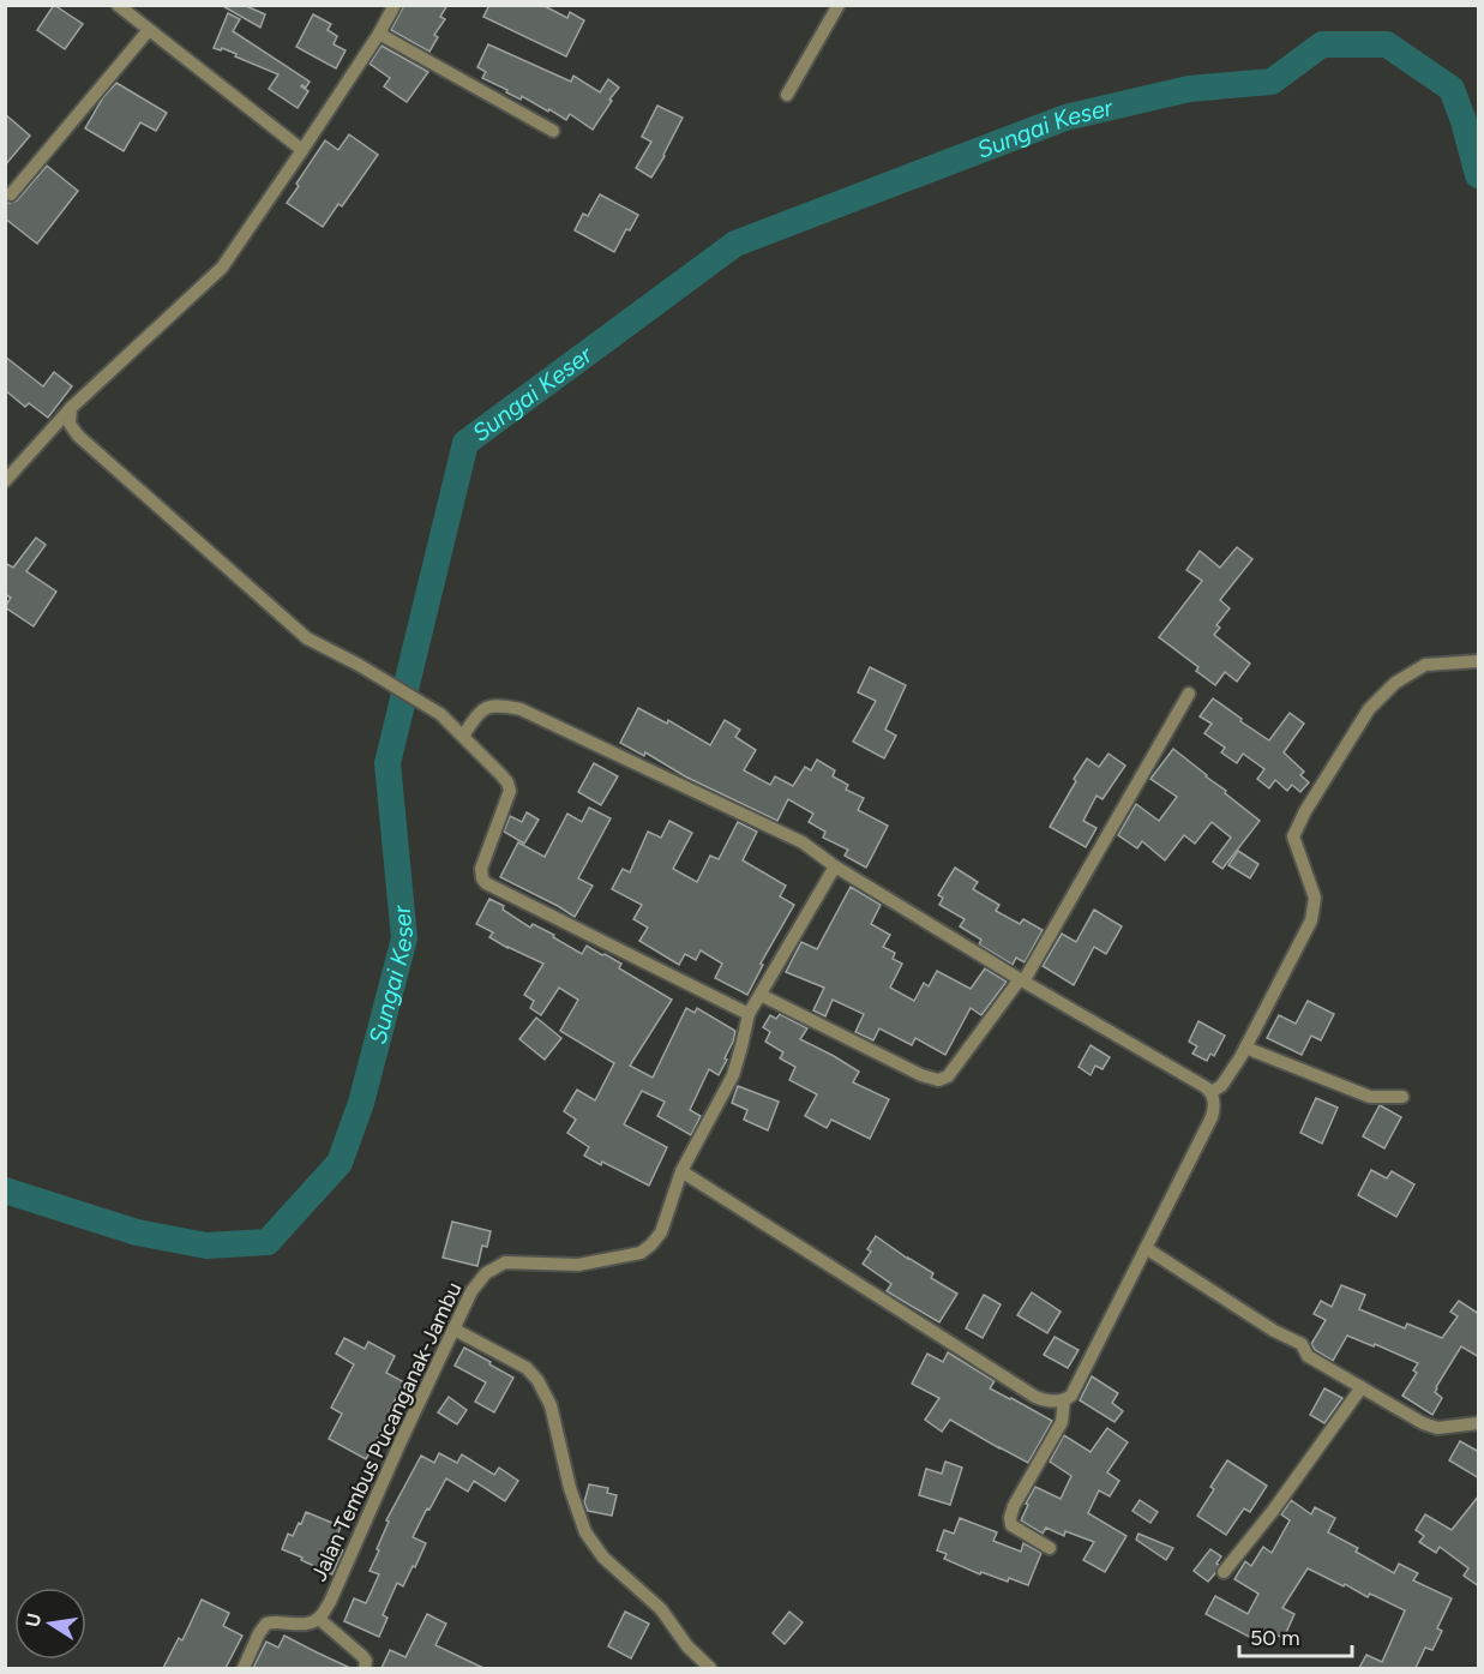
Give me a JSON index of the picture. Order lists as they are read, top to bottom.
{
  "streets": {
    "street": ["Jalan Tembus Pucanganak-Jambu"]
  },
  "water": ["Sungai Keser"],
  "scale_bar": "50 m",
  "north": "left"
}
